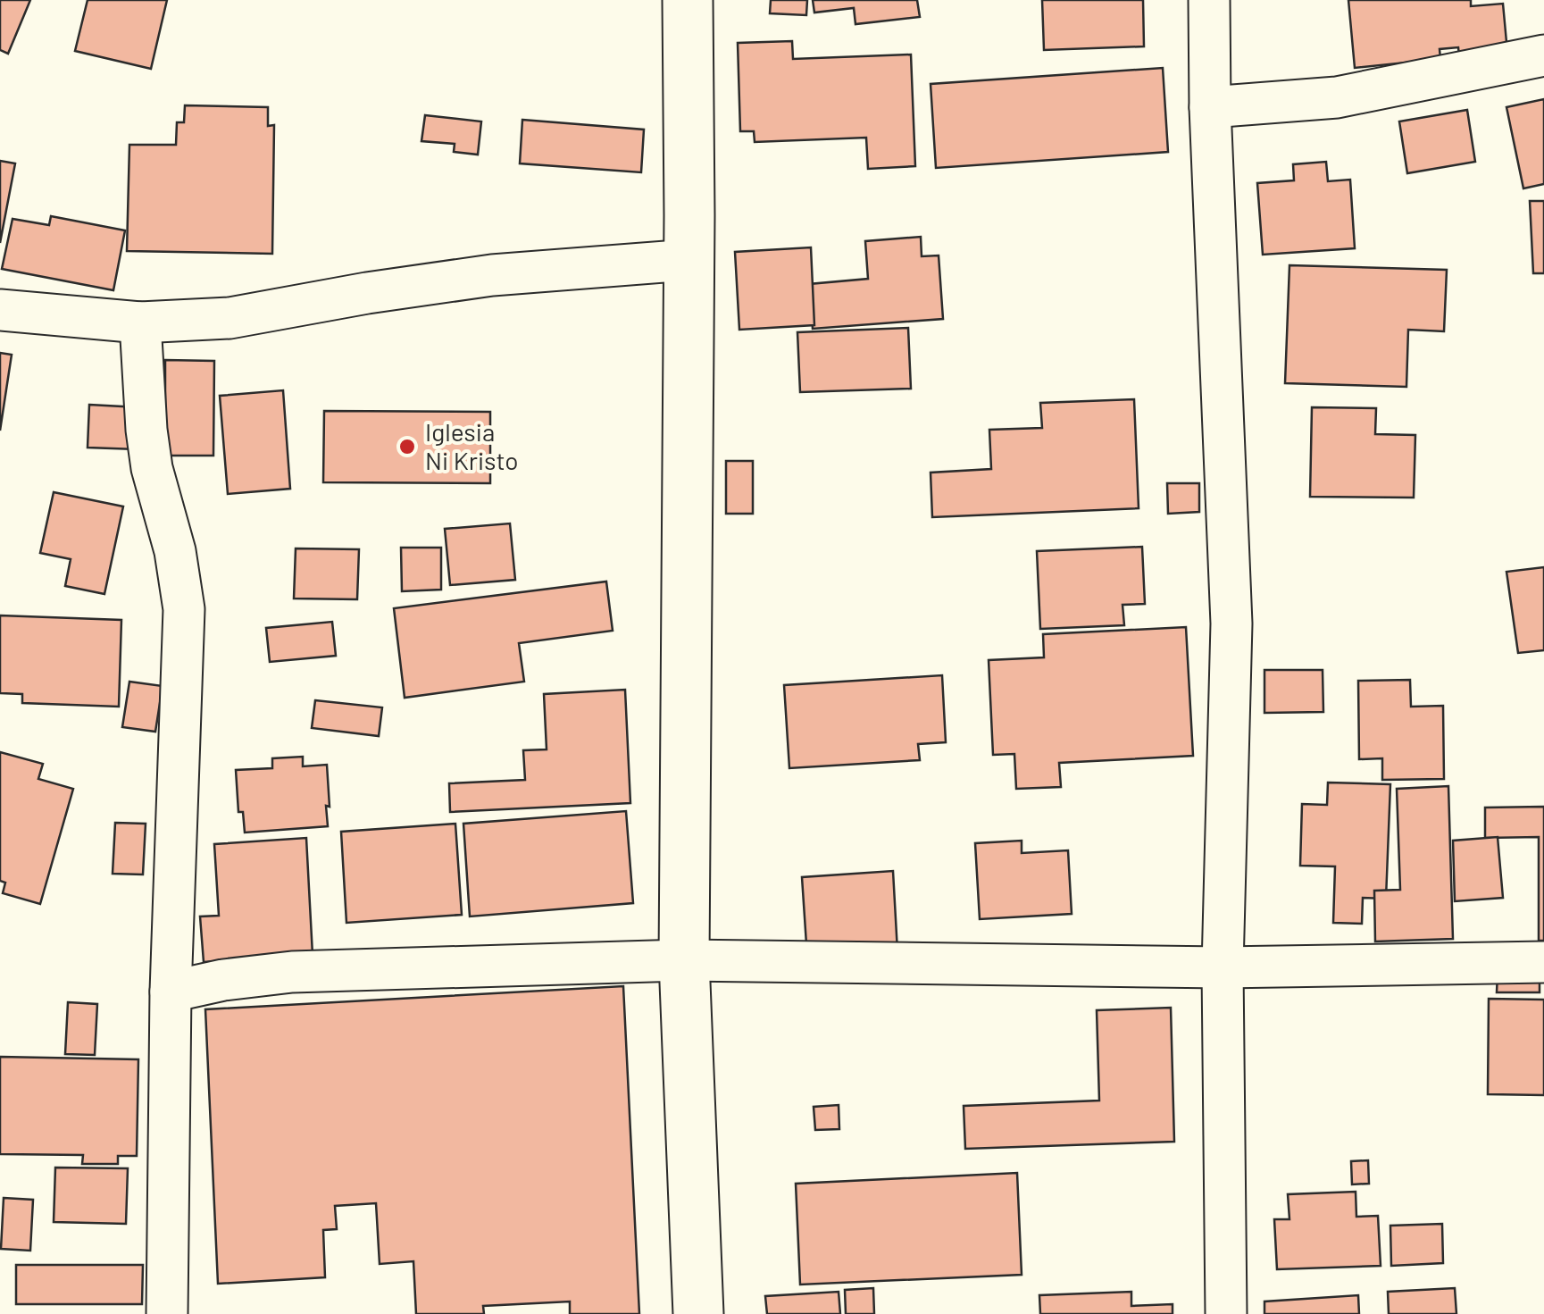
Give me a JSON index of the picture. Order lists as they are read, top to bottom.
{
  "places": ["Iglesia Ni Kristo"]
}
